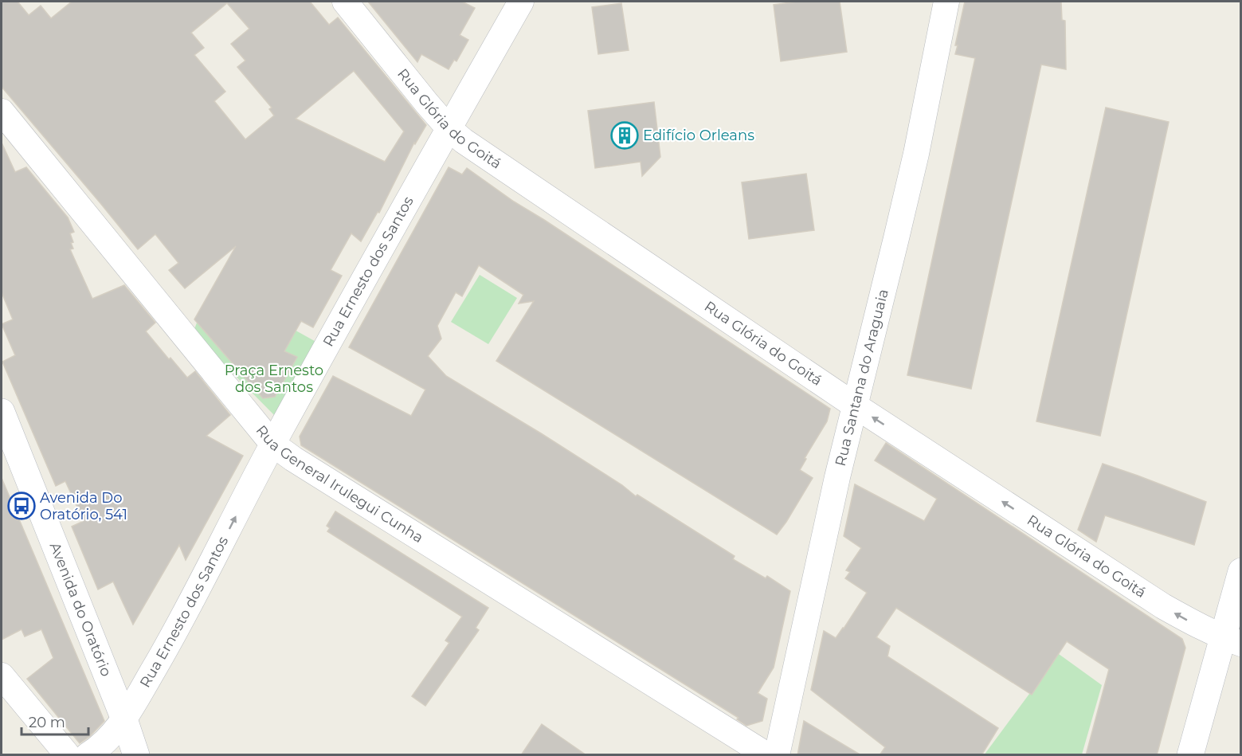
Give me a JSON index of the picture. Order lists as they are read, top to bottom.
{
  "streets": {
    "main road": ["Avenida do Oratório"],
    "street": [
      "Rua Glória do Goitá",
      "Rua Ernesto dos Santos",
      "Rua Santana do Araguaia",
      "Rua General Irulegui Cunha"
    ]
  },
  "crossings": [
    ["Rua Glória do Goitá", "Rua Ernesto dos Santos"],
    ["Rua Glória do Goitá", "Rua Santana do Araguaia"],
    ["Rua Ernesto dos Santos", "Rua General Irulegui Cunha"],
    ["Rua Ernesto dos Santos", "Avenida do Oratório"]
  ],
  "one_way": ["Rua Glória do Goitá", "Rua Ernesto dos Santos"],
  "parks": ["Praça Ernesto dos Santos"],
  "places": {
    "building": ["Edifício Orleans"],
    "bus stop": ["Avenida Do Oratório, 541"]
  },
  "scale_bar": "20 m"
}
